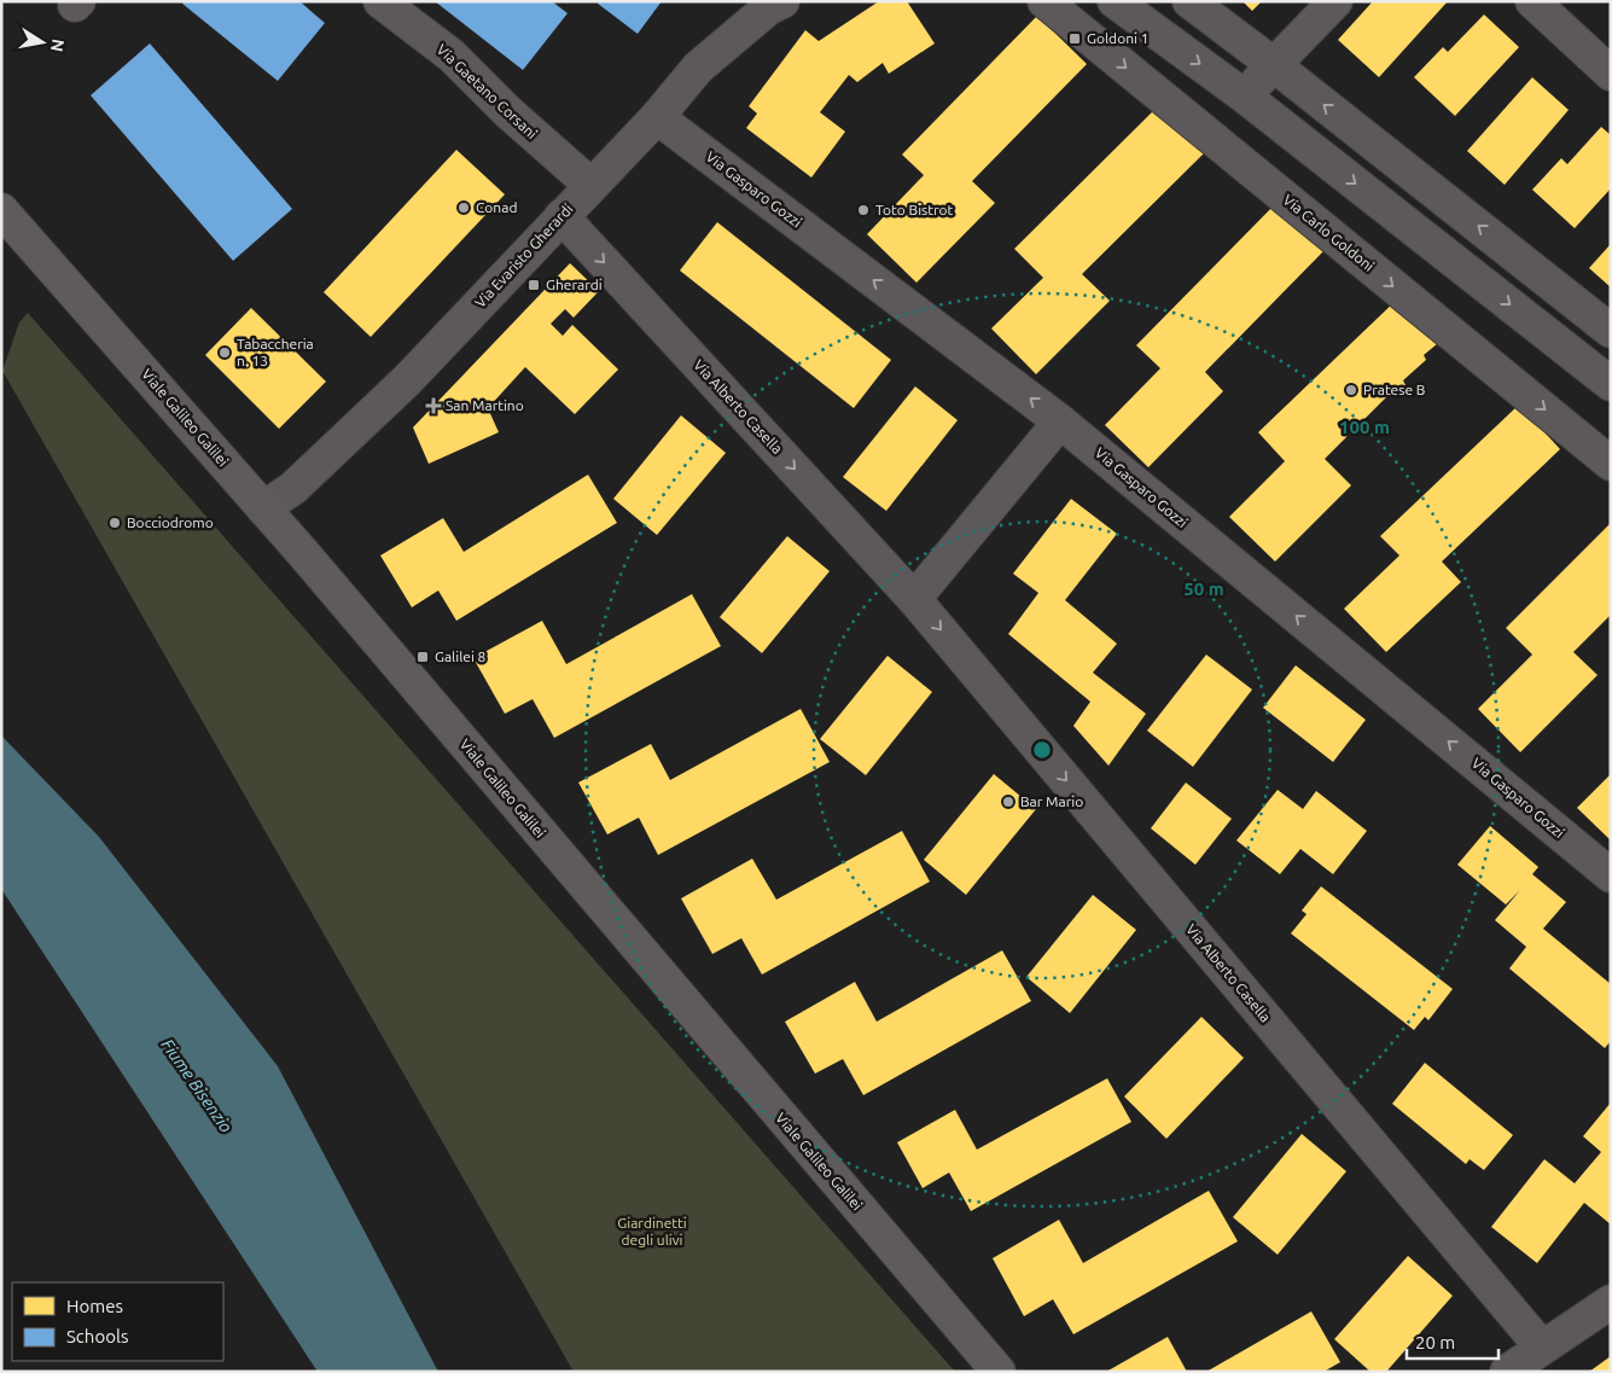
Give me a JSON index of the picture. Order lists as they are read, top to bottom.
{
  "streets": {
    "main road": ["Viale Galileo Galilei"],
    "street": [
      "Via Gaetano Corsani",
      "Via Gasparo Gozzi",
      "Via Carlo Goldoni",
      "Via Evaristo Gherardi",
      "Via Alberto Casella"
    ]
  },
  "crossings": [
    ["Via Gaetano Corsani", "Via Evaristo Gherardi"],
    ["Via Gasparo Gozzi", "Via Evaristo Gherardi"],
    ["Via Evaristo Gherardi", "Via Alberto Casella"],
    ["Via Evaristo Gherardi", "Viale Galileo Galilei"]
  ],
  "one_way": ["Via Gasparo Gozzi", "Via Alberto Casella"],
  "water": ["Fiume Bisenzio"],
  "parks": ["Giardinetti degli ulivi"],
  "places": {
    "transit": ["Goldoni 1", "Gherardi", "Galilei 8"],
    "other": [
      "Conad",
      "Toto Bistrot",
      "Tabaccheria n. 13",
      "Pratese B",
      "Bocciodromo",
      "Bar Mario"
    ],
    "health": ["San Martino"]
  },
  "legend": ["Homes", "Schools"],
  "scale_bar": "20 m",
  "north": "right",
  "rings": ["100 m", "50 m"]
}
